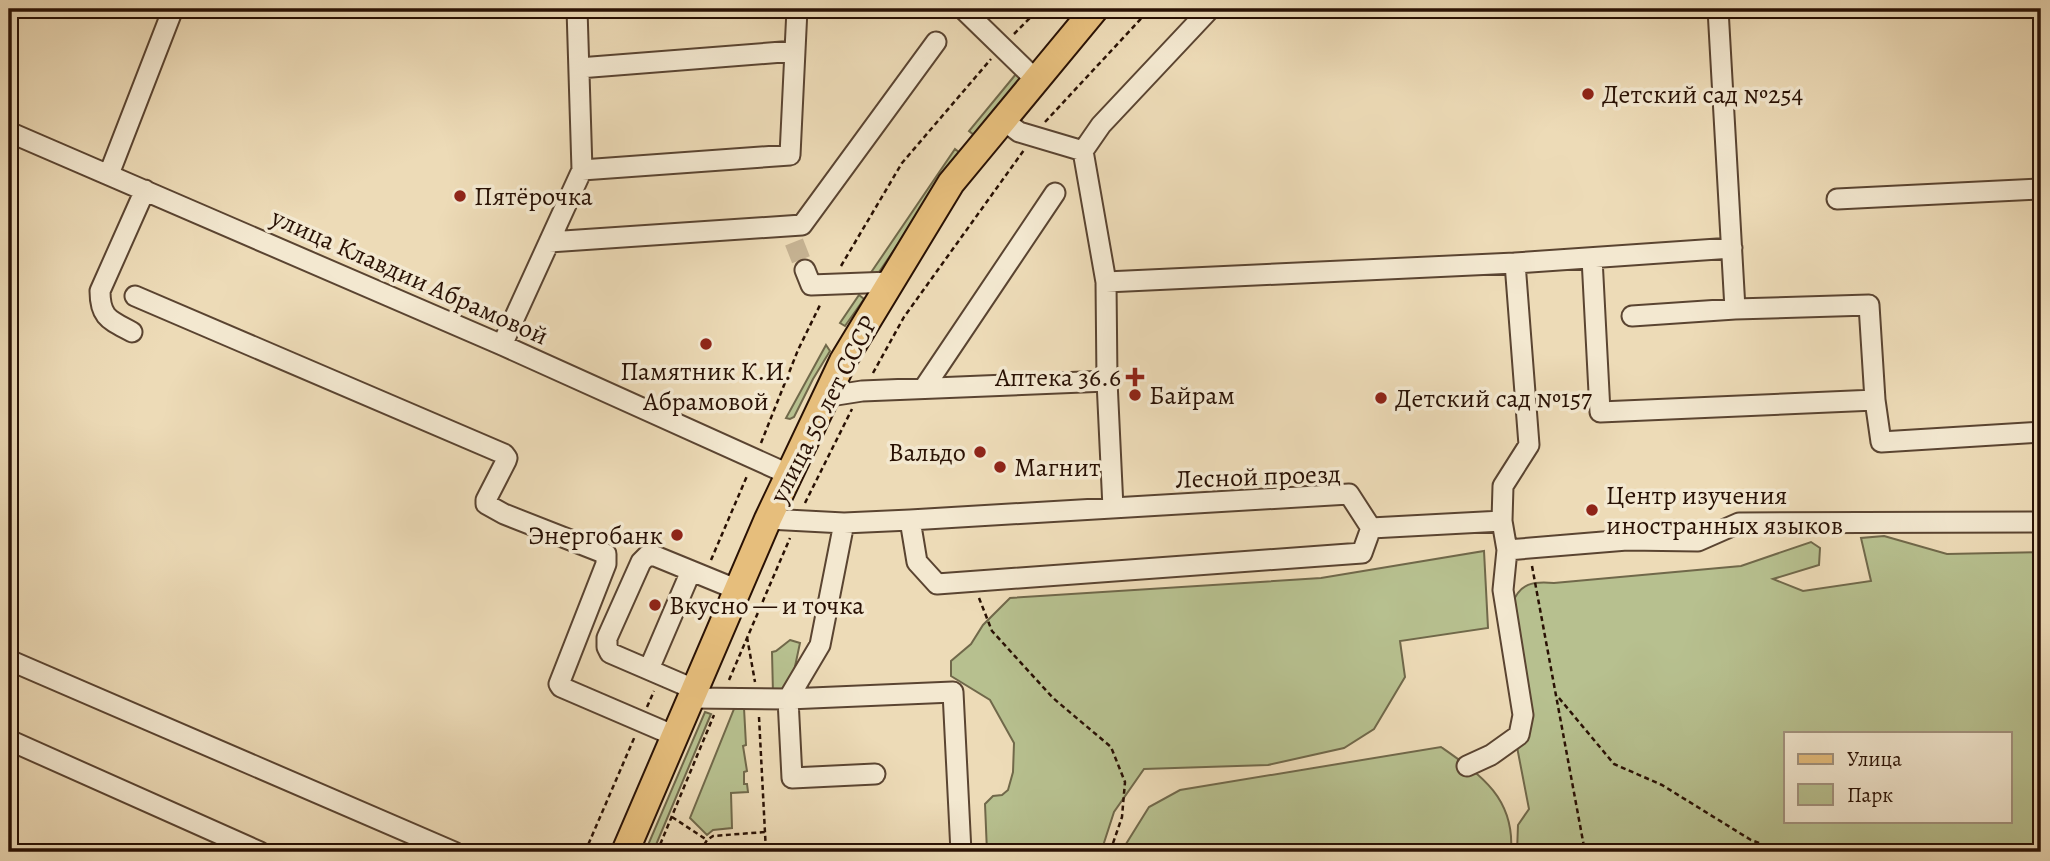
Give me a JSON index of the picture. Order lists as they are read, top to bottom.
{
  "streets": {
    "main road": ["улица 50 лет СССР"],
    "street": ["улица Клавдии Абрамовой", "Лесной проезд"]
  },
  "crossings": [
    ["улица Клавдии Абрамовой", "улица 50 лет СССР"],
    ["улица 50 лет СССР", "Лесной проезд"]
  ],
  "places": {
    "other": [
      "Детский сад №254",
      "Пятёрочка",
      "Памятник К.И. Абрамовой",
      "Байрам",
      "Детский сад №157",
      "Вальдо",
      "Магнит",
      "Центр изучения иностранных языков",
      "Энергобанк",
      "Вкусно — и точка"
    ],
    "health": ["Аптека 36.6"]
  },
  "legend": ["Улица", "Парк"]
}
